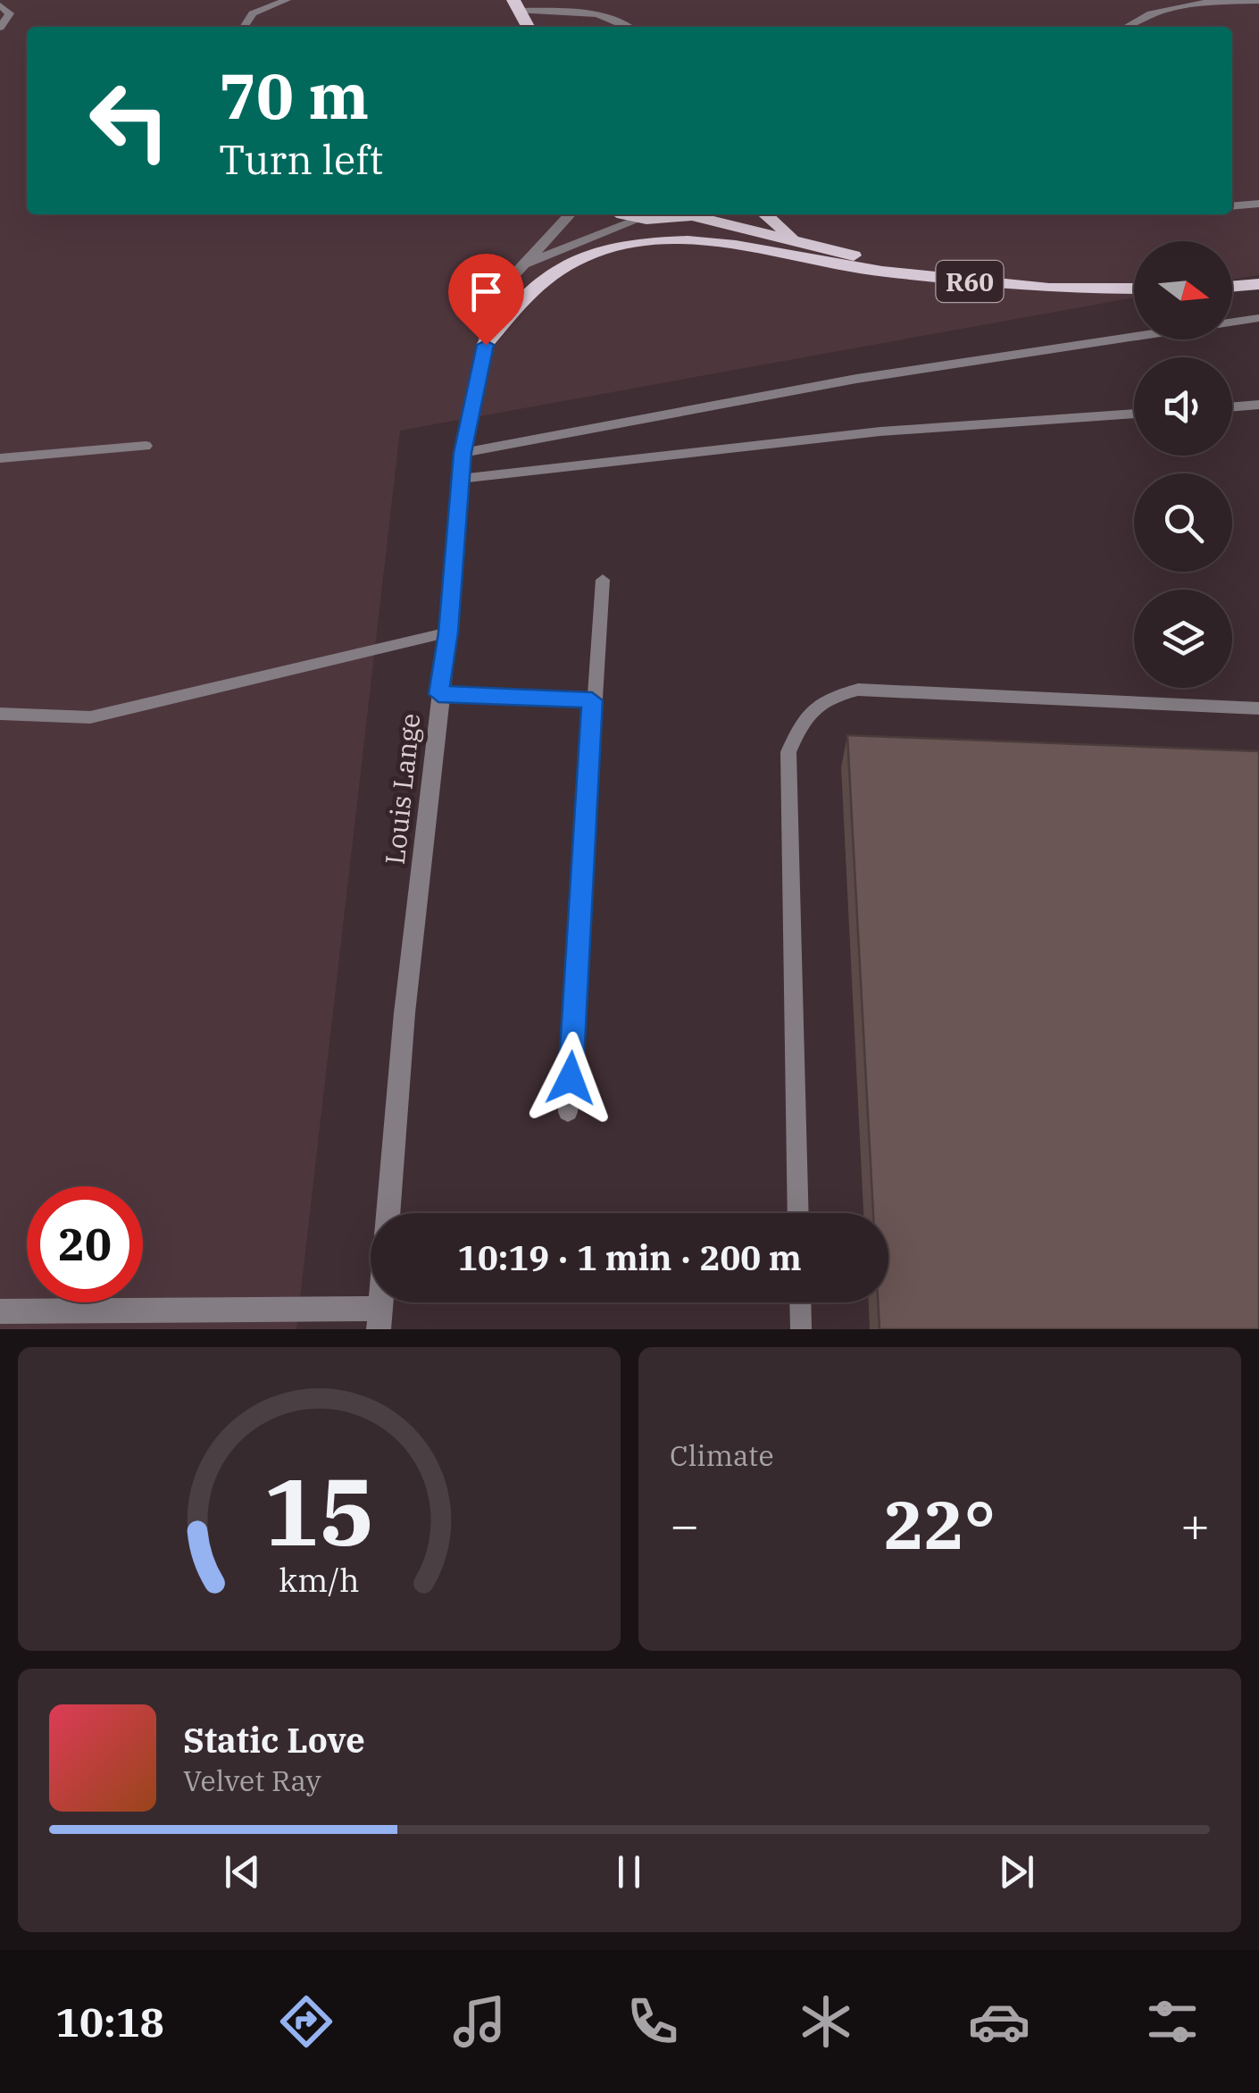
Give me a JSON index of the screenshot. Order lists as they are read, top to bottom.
{
  "streets": {
    "main road": ["R60"],
    "street": ["Louis Lange"]
  },
  "north": "right",
  "page": {
    "turn": ["70 m", "Turn left"],
    "limit": "20",
    "trip": "10:19 · 1 min · 200 m",
    "tile": "Climate",
    "heat": ["−", "22°", "+"],
    "song": ["Static Love", "Velvet Ray"],
    "tabs": "10:18",
    "gauge": ["15", "km/h"]
  }
}
